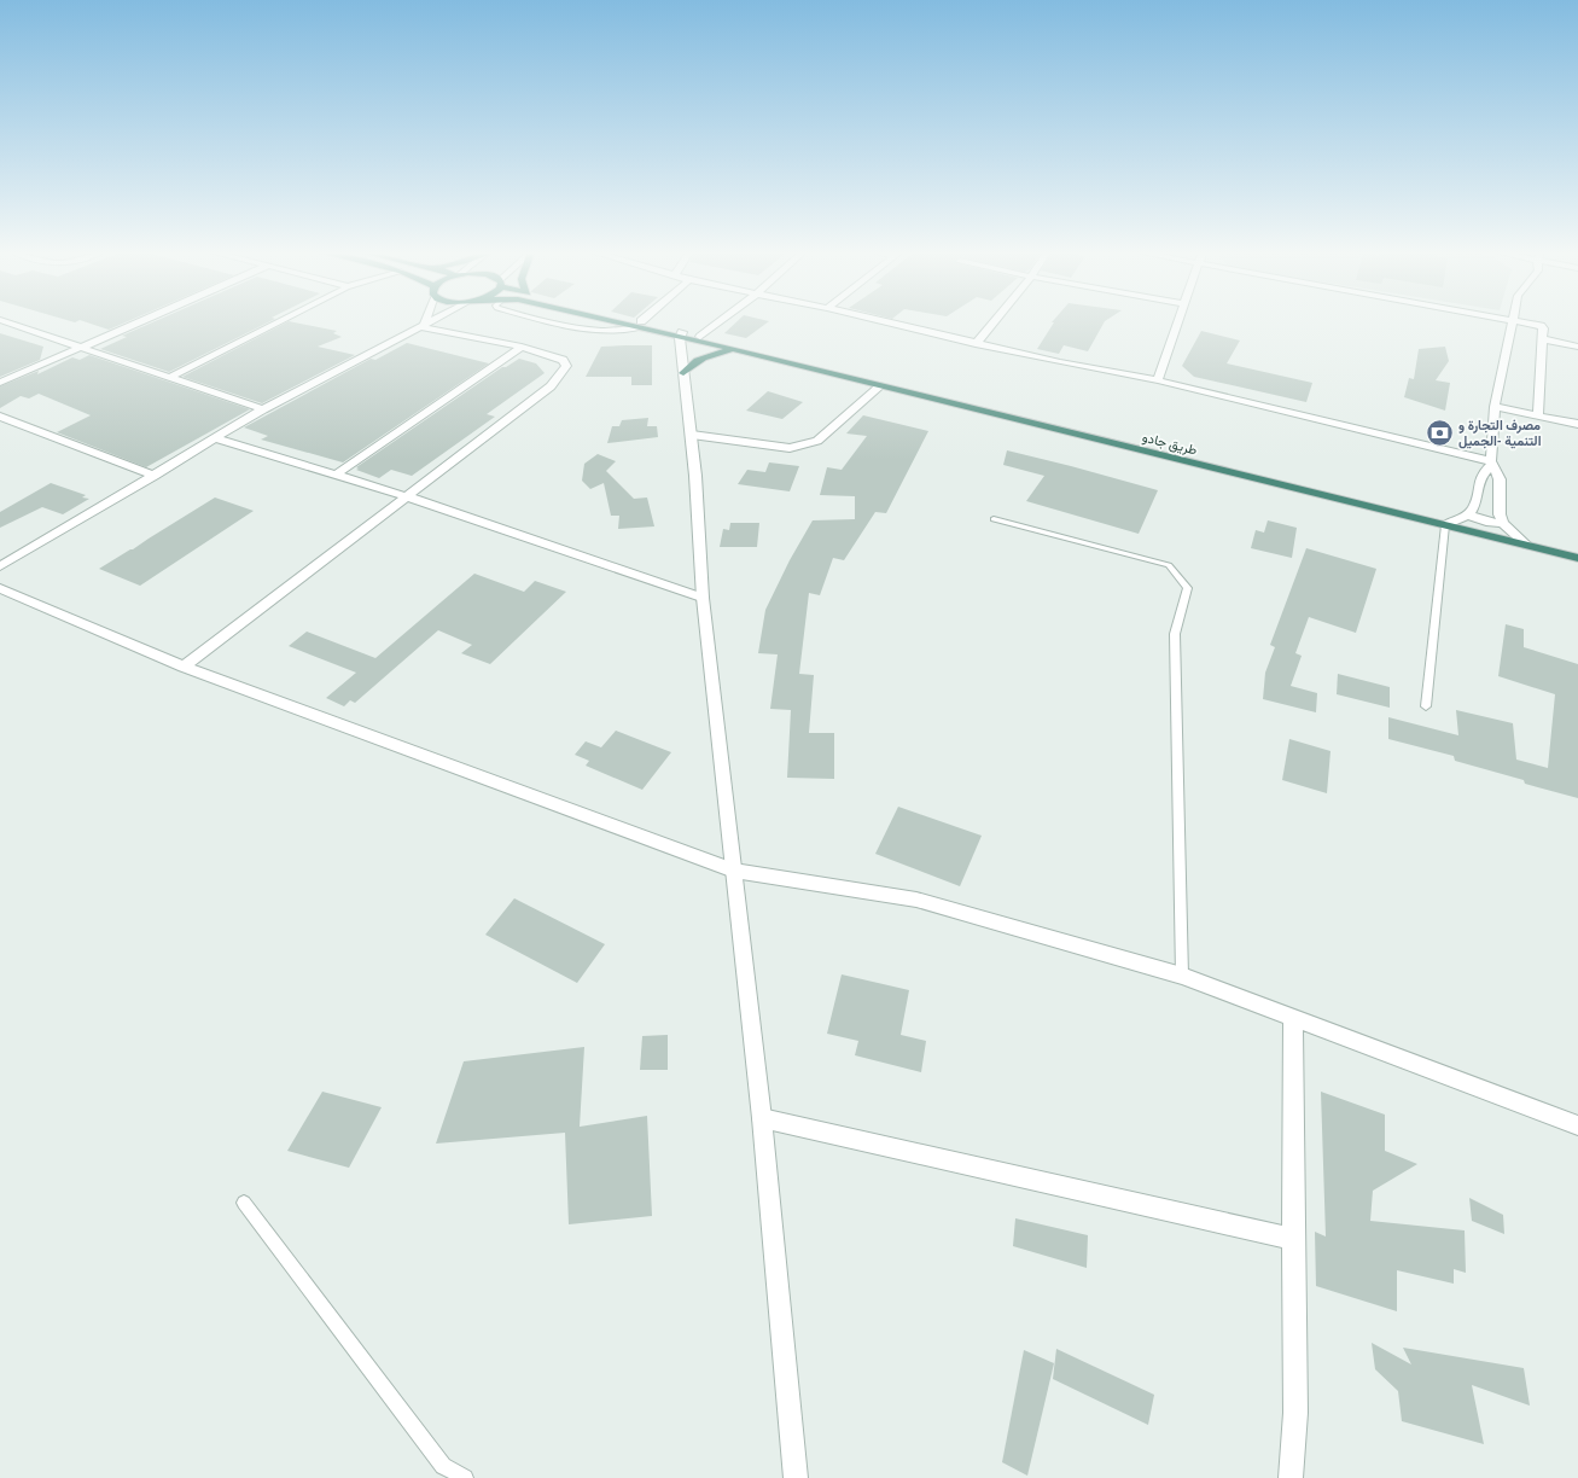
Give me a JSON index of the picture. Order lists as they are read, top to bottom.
{
  "streets": {
    "highway": ["طريق جادو"]
  },
  "places": {
    "bank": ["مصرف التجارة و التنمية -الجميل"]
  }
}
